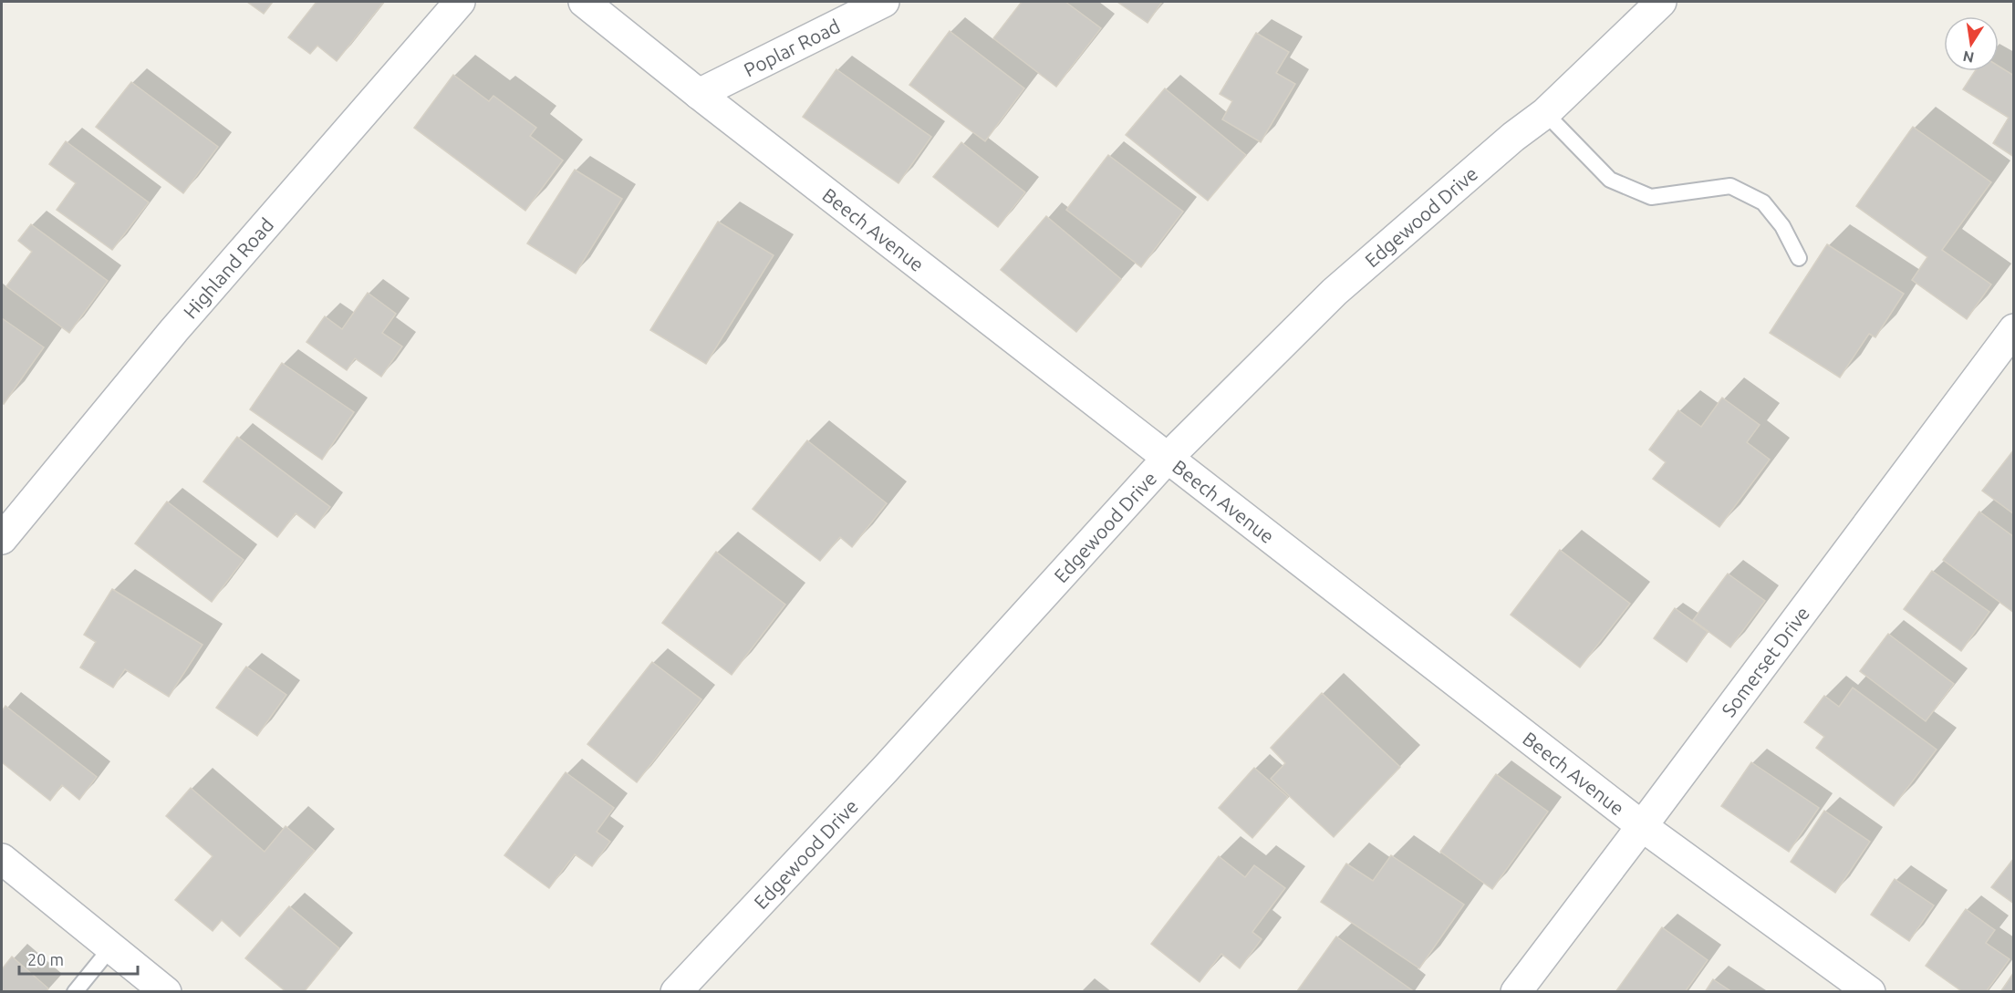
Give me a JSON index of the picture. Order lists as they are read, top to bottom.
{
  "streets": {
    "street": [
      "Poplar Road",
      "Edgewood Drive",
      "Beech Avenue",
      "Highland Road",
      "Somerset Drive"
    ]
  },
  "crossings": [
    ["Poplar Road", "Beech Avenue"],
    ["Edgewood Drive", "Beech Avenue"],
    ["Beech Avenue", "Somerset Drive"]
  ],
  "scale_bar": "20 m",
  "north": "bottom"
}
